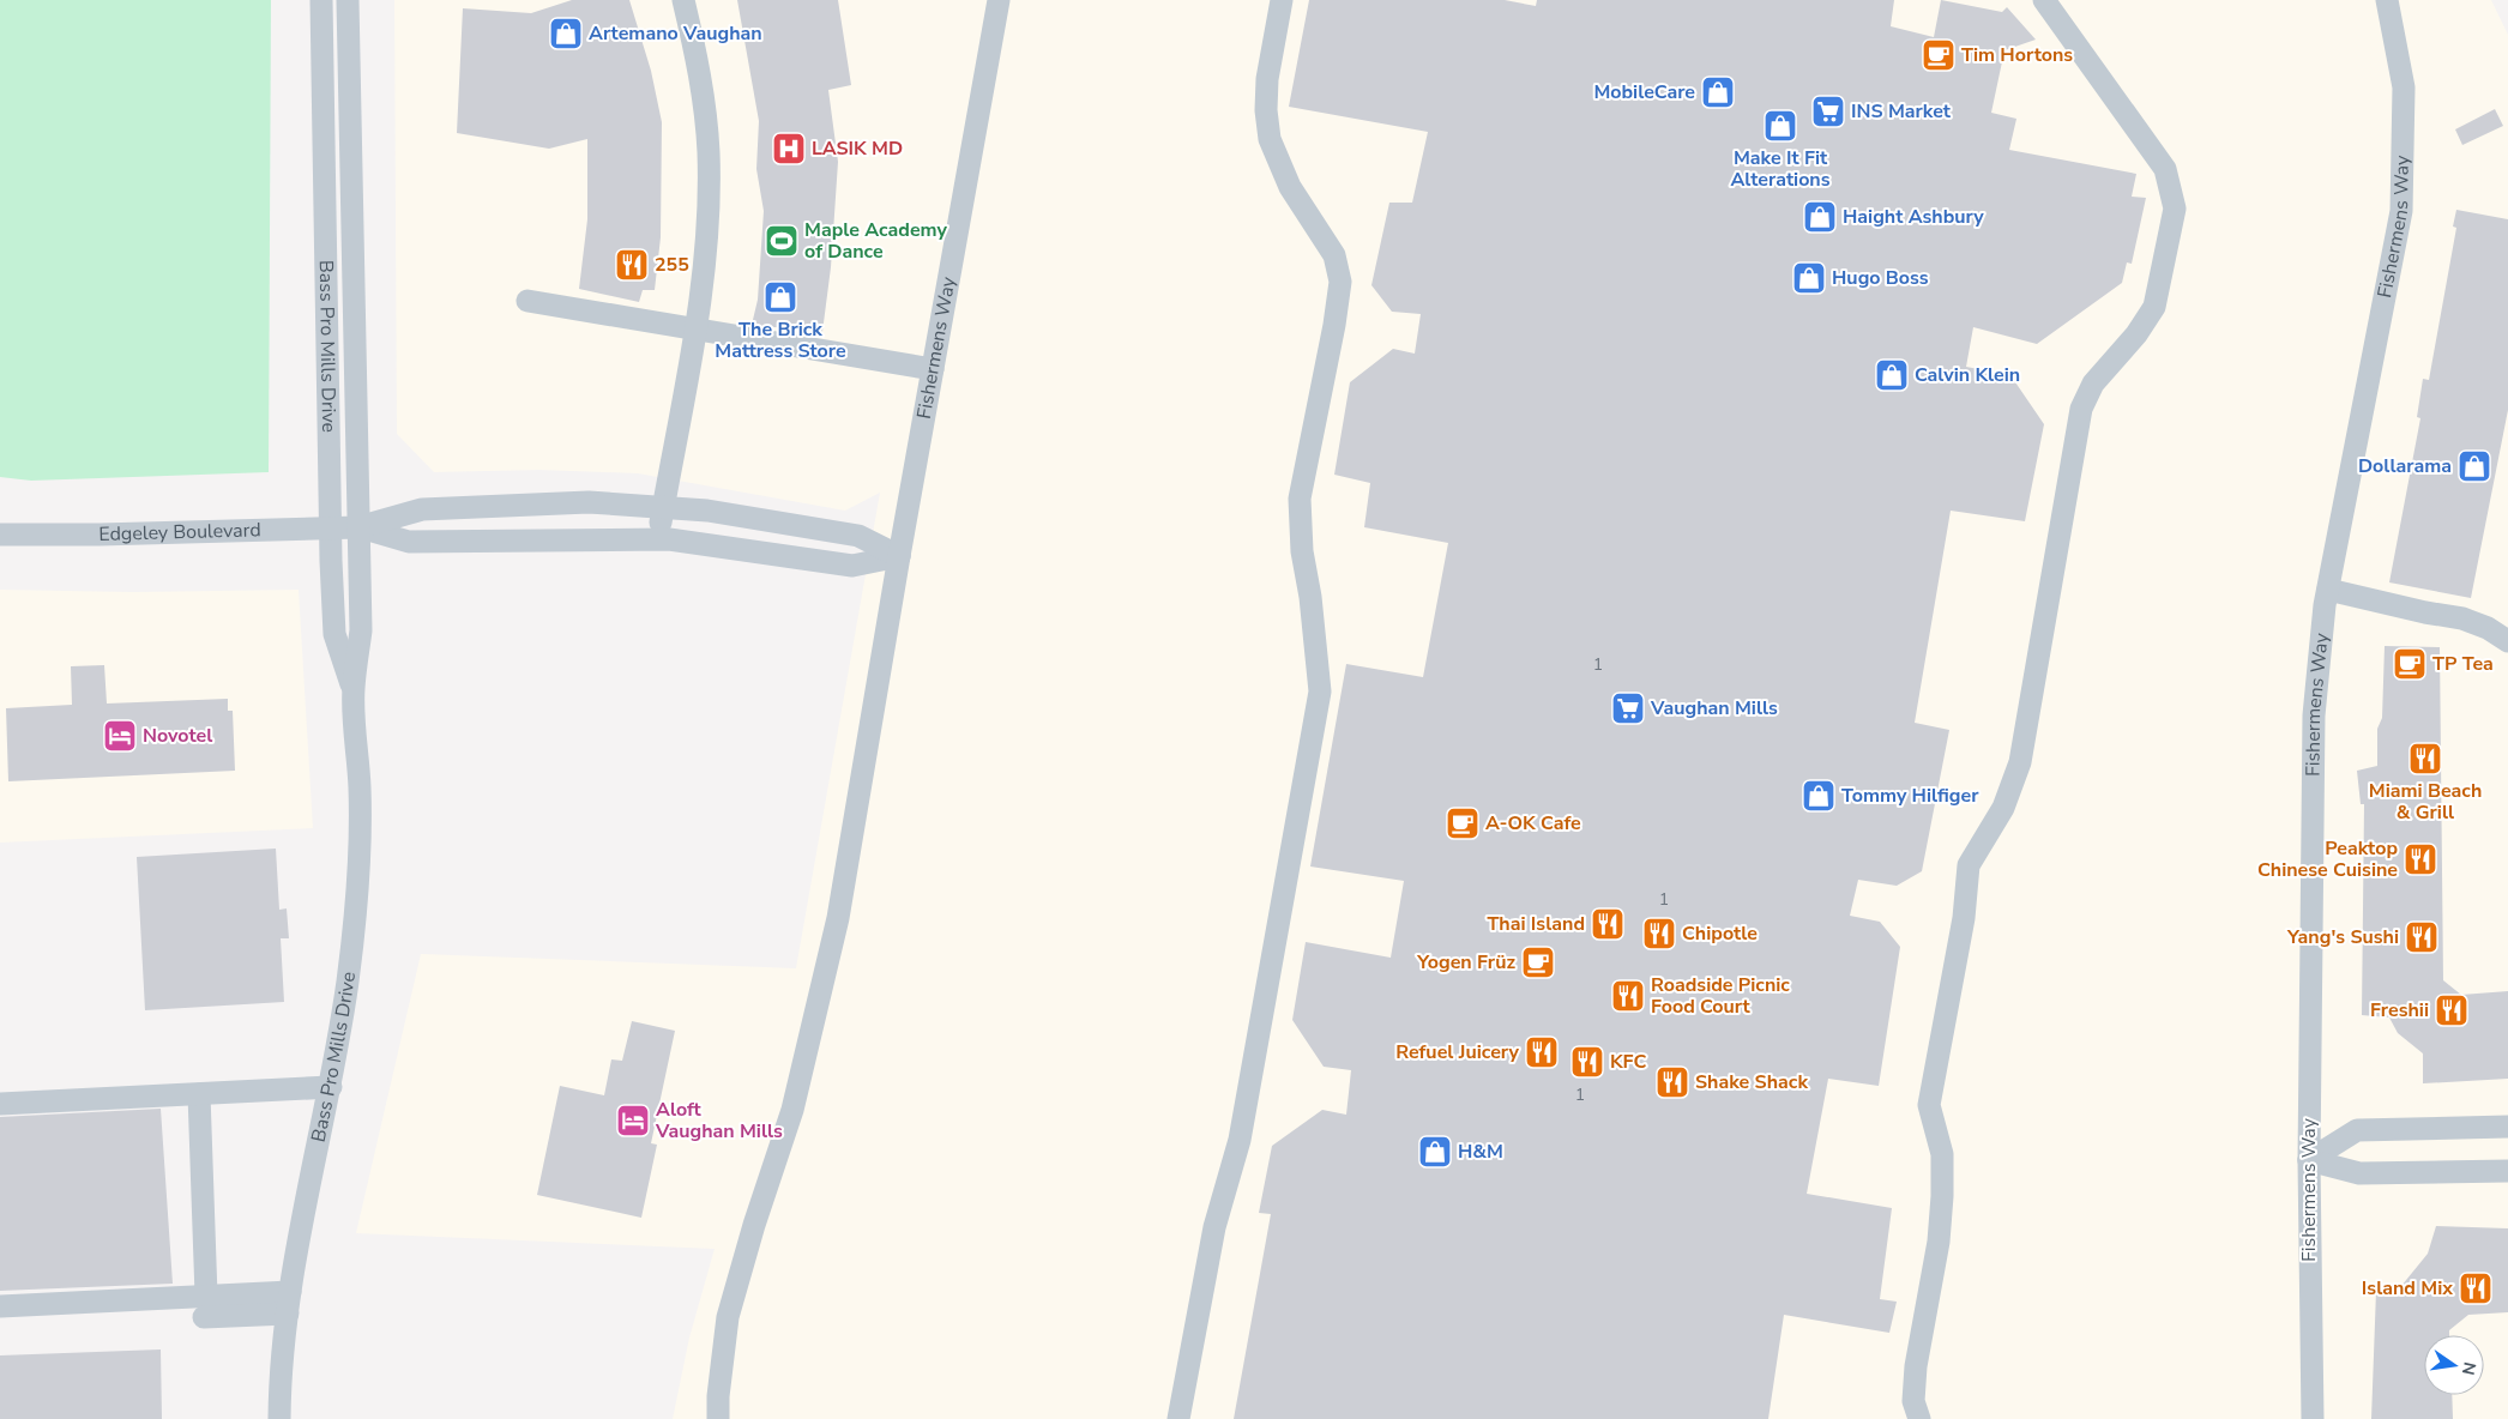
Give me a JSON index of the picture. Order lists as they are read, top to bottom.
{
  "streets": {
    "street": ["Fishermens Way", "Bass Pro Mills Drive", "Edgeley Boulevard"]
  },
  "crossings": [
    ["Bass Pro Mills Drive", "Edgeley Boulevard"]
  ],
  "places": {
    "shop": [
      "Artemano Vaughan",
      "MobileCare",
      "Make It Fit Alterations",
      "Haight Ashbury",
      "Hugo Boss",
      "The Brick Mattress Store",
      "Calvin Klein",
      "Dollarama",
      "Tommy Hilfiger",
      "H&M"
    ],
    "cafe": [
      "Tim Hortons",
      "TP Tea",
      "A-OK Cafe",
      "Yogen Früz"
    ],
    "supermarket": ["INS Market", "Vaughan Mills"],
    "hospital": ["LASIK MD"],
    "sports": ["Maple Academy of Dance"],
    "restaurant": [
      "255",
      "Miami Beach & Grill",
      "Peaktop Chinese Cuisine",
      "Thai Island",
      "Chipotle",
      "Yang's Sushi",
      "Roadside Picnic Food Court",
      "Freshii",
      "Refuel Juicery",
      "KFC",
      "Shake Shack",
      "Island Mix"
    ],
    "hotel": ["Novotel", "Aloft Vaughan Mills"]
  },
  "house_numbers": ["1", "1", "1"],
  "north": "right"
}
